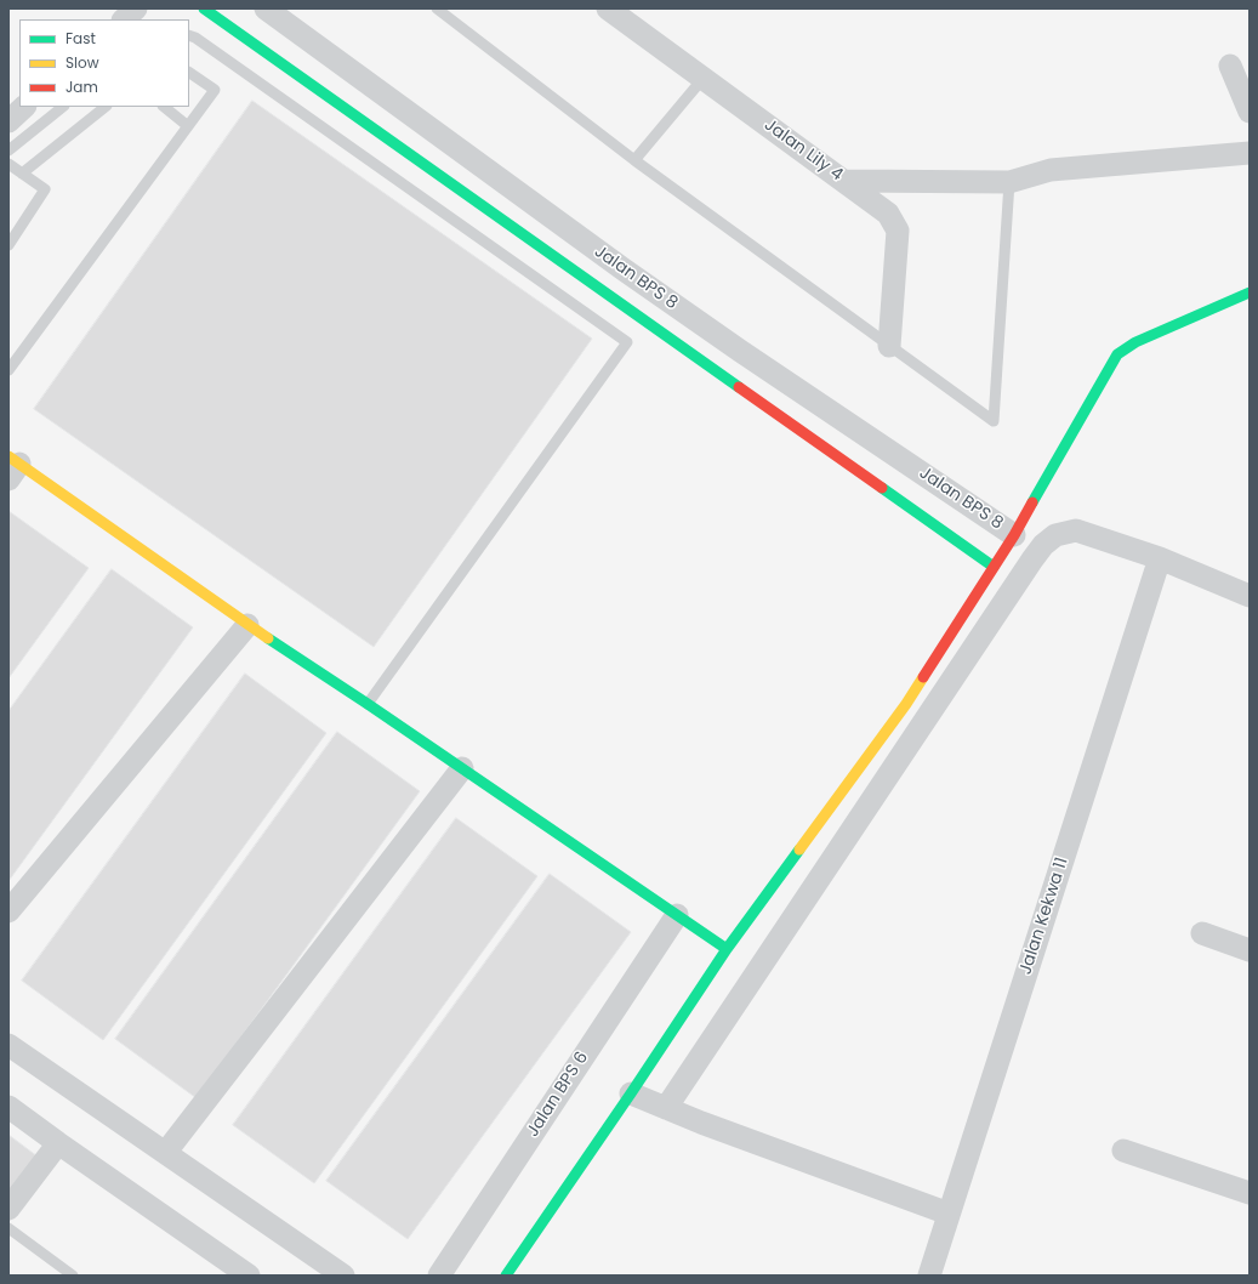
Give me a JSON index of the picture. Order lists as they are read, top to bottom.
{
  "streets": {
    "street": [
      "Jalan Lily 4",
      "Jalan BPS 8",
      "Jalan Kekwa 11",
      "Jalan BPS 6"
    ]
  },
  "legend": ["Fast", "Slow", "Jam"]
}
